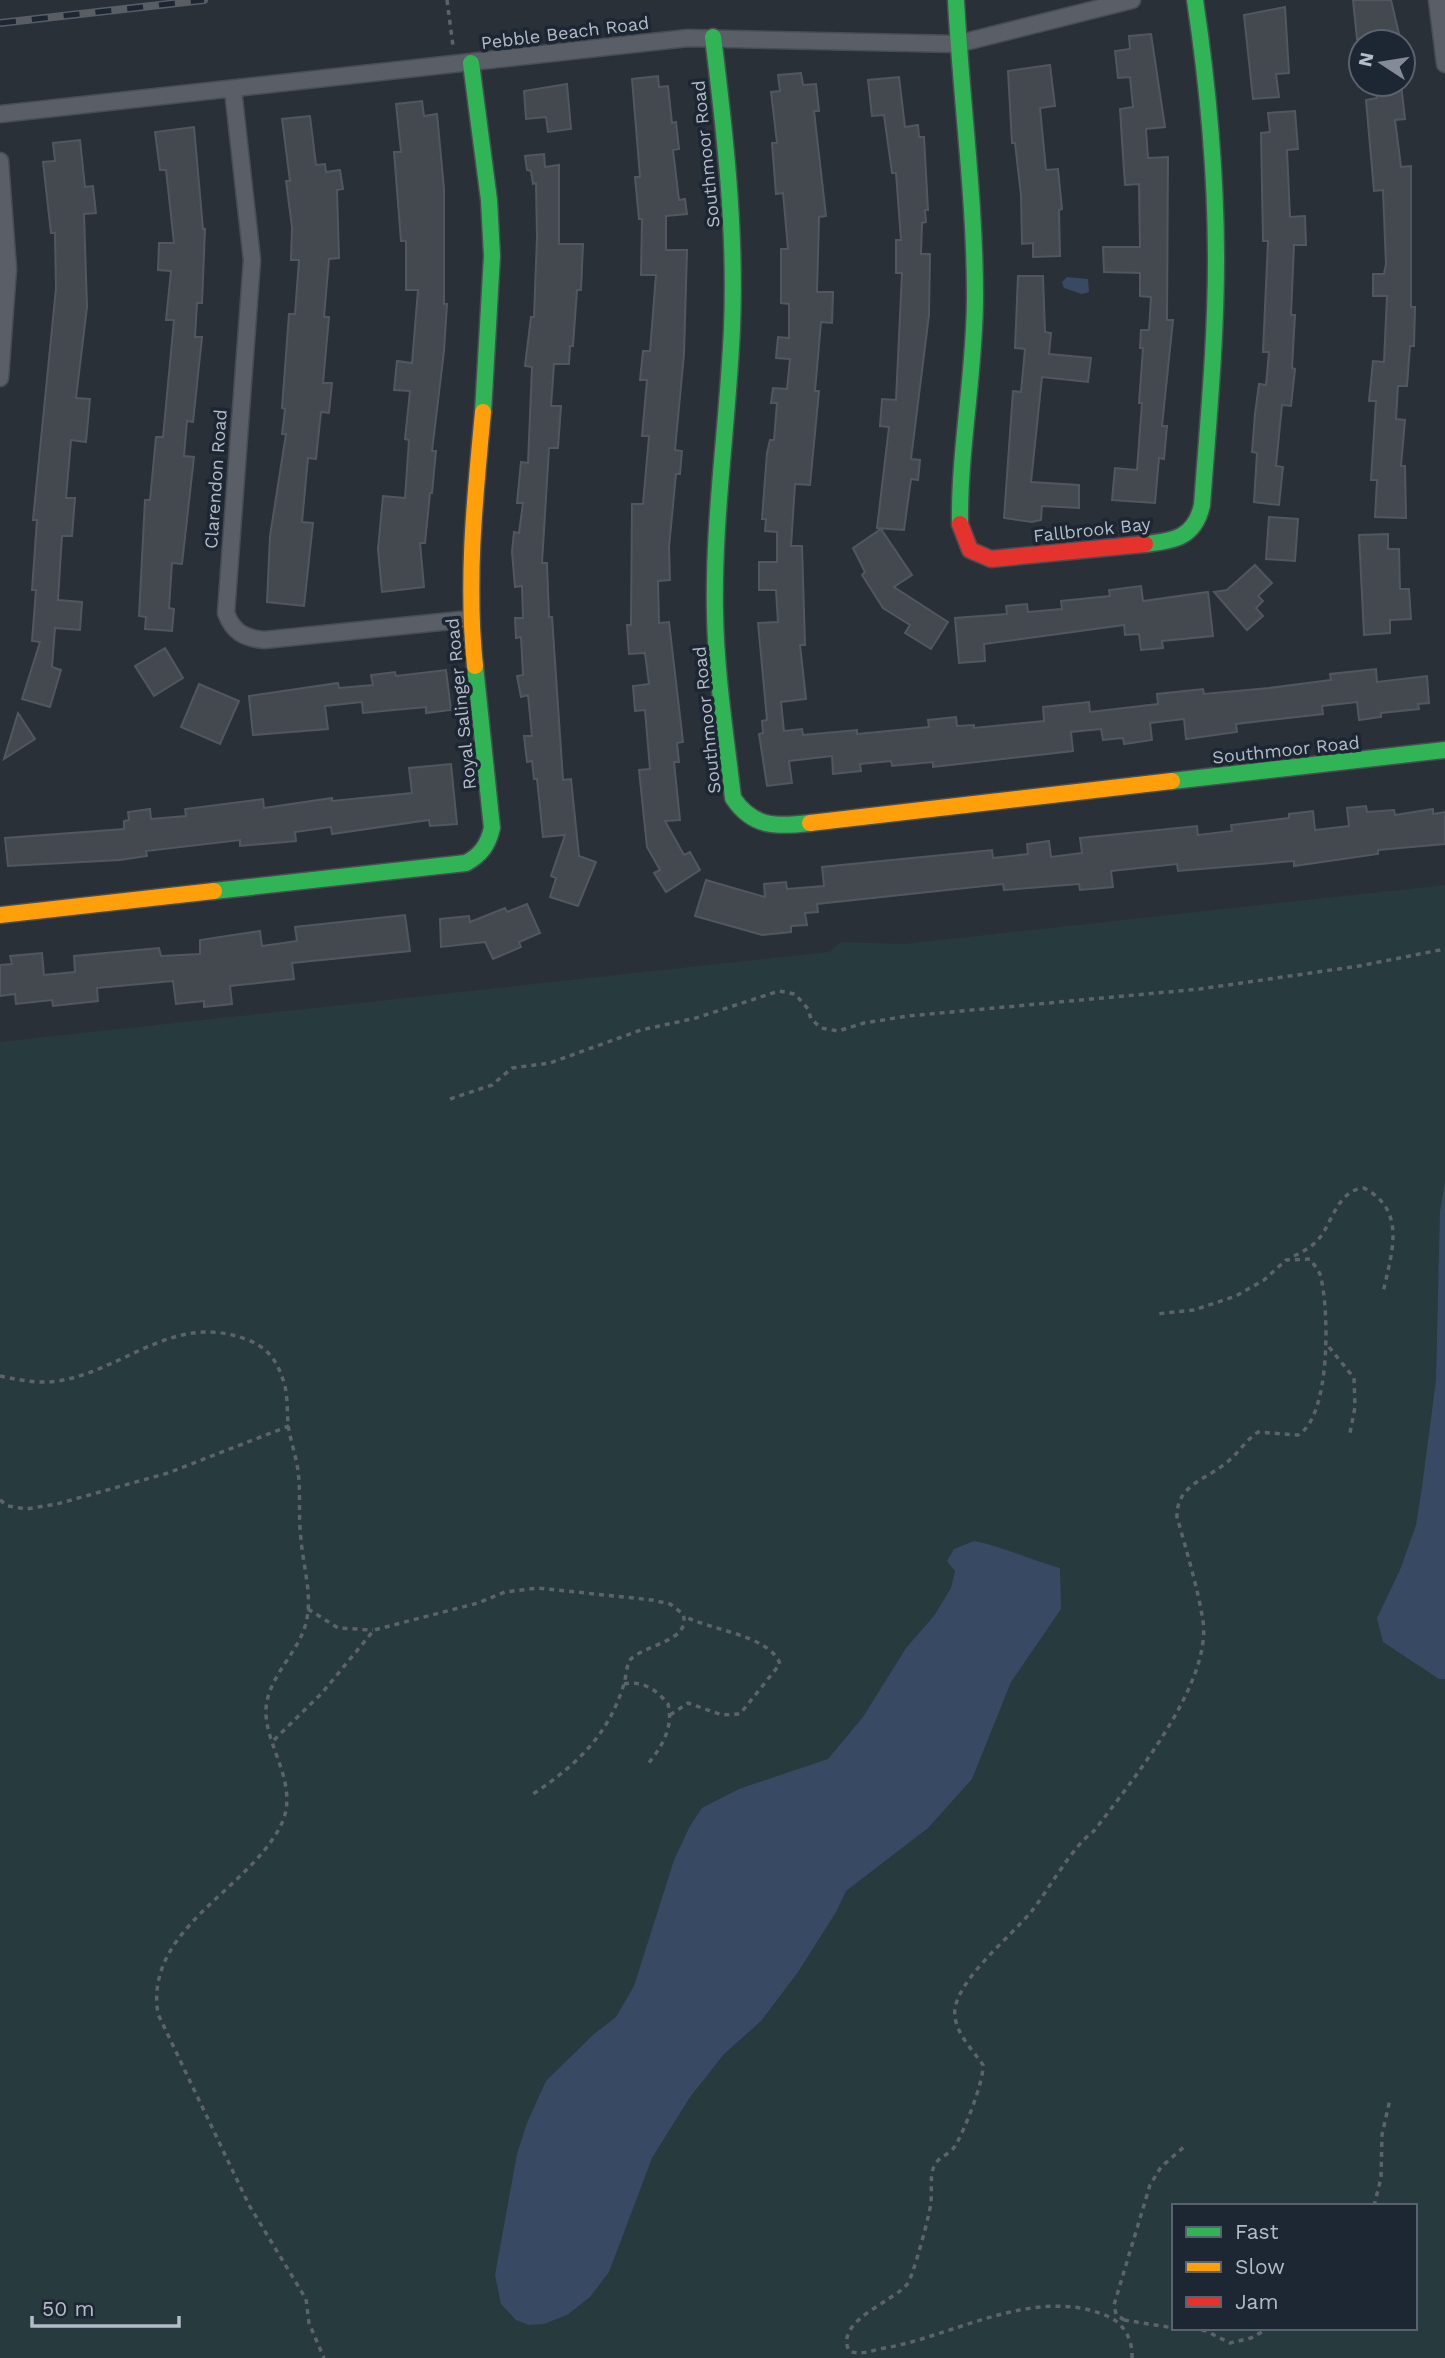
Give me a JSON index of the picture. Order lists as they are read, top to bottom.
{
  "streets": {
    "street": [
      "Pebble Beach Road",
      "Southmoor Road",
      "Clarendon Road",
      "Fallbrook Bay",
      "Royal Salinger Road"
    ]
  },
  "crossings": [
    ["Pebble Beach Road", "Southmoor Road"],
    ["Pebble Beach Road", "Clarendon Road"],
    ["Pebble Beach Road", "Fallbrook Bay"],
    ["Pebble Beach Road", "Royal Salinger Road"],
    ["Clarendon Road", "Royal Salinger Road"]
  ],
  "legend": ["Fast", "Slow", "Jam"],
  "scale_bar": "50 m",
  "north": "left"
}
